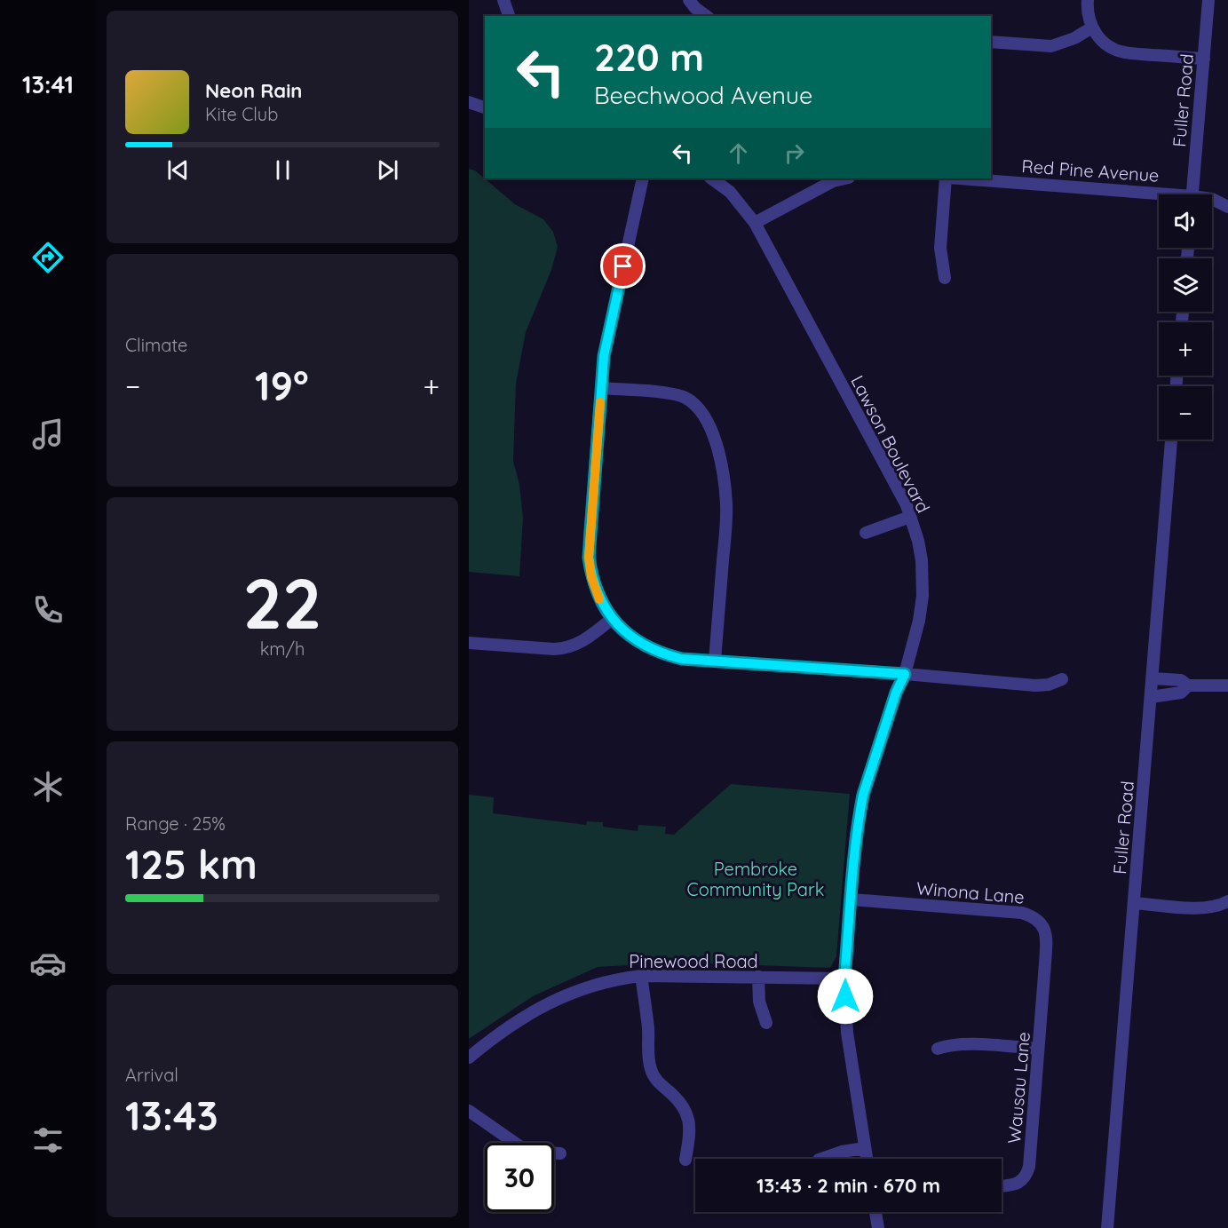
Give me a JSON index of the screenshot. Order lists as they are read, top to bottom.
{
  "streets": {
    "street": [
      "Fuller Road",
      "Red Pine Avenue",
      "Lawson Boulevard",
      "Winona Lane",
      "Pinewood Road",
      "Wausau Lane"
    ]
  },
  "crossings": [
    ["Lawson Boulevard", "Winona Lane"],
    ["Lawson Boulevard", "Pinewood Road"],
    ["Winona Lane", "Wausau Lane"]
  ],
  "parks": ["Pembroke Community Park"],
  "page": {
    "tabs": "13:41",
    "turn": ["220 m", "Beechwood Avenue"],
    "song": ["Neon Rain", "Kite Club"],
    "map_buttons": ["+", "−"],
    "tile": [
      "Climate",
      ["22", "km/h"],
      ["Range · 25%", "125 km"],
      ["Arrival", "13:43"]
    ],
    "heat": ["−", "19°", "+"],
    "limit": "30",
    "trip": "13:43 · 2 min · 670 m"
  }
}
